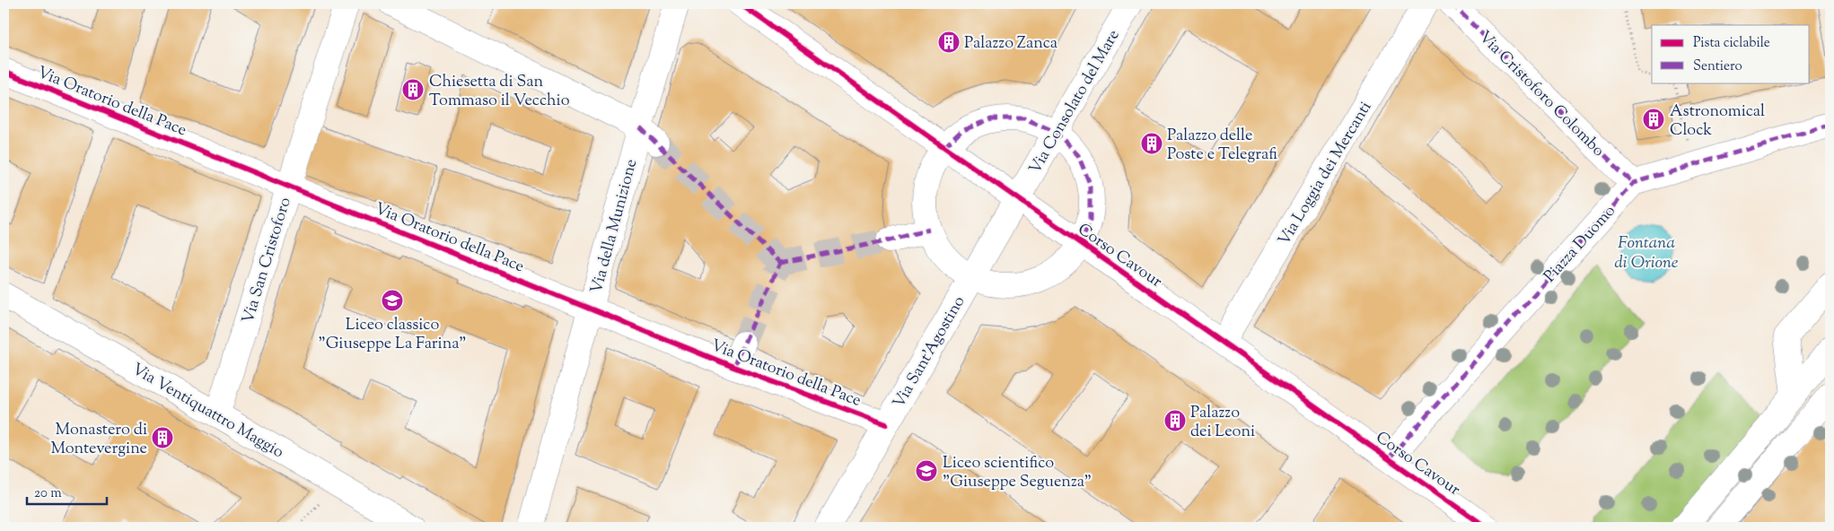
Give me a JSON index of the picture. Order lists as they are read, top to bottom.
{
  "streets": {
    "street": [
      "Via Cristoforo Colombo",
      "Via Oratorio della Pace",
      "Via Consolato del Mare",
      "Via Loggia dei Mercanti",
      "Via della Munizione",
      "Piazza Duomo",
      "Corso Cavour",
      "Via San Cristoforo",
      "Via Sant'Agostino",
      "Via Ventiquattro Maggio"
    ]
  },
  "crossings": [
    ["Via Cristoforo Colombo", "Piazza Duomo"],
    ["Via Oratorio della Pace", "Via della Munizione"],
    ["Via Oratorio della Pace", "Via San Cristoforo"],
    ["Via Oratorio della Pace", "Via Sant'Agostino"],
    ["Via Consolato del Mare", "Corso Cavour"],
    ["Via Consolato del Mare", "Via Sant'Agostino"],
    ["Via Loggia dei Mercanti", "Corso Cavour"],
    ["Piazza Duomo", "Corso Cavour"],
    ["Corso Cavour", "Via Sant'Agostino"],
    ["Via San Cristoforo", "Via Ventiquattro Maggio"]
  ],
  "water": ["Fontana di Orione"],
  "places": {
    "building": [
      "Palazzo Zanca",
      "Chiesetta di San Tommaso il Vecchio",
      "Astronomical Clock",
      "Palazzo delle Poste e Telegrafi",
      "Palazzo dei Leoni",
      "Monastero di Montevergine"
    ],
    "school or university": ["Liceo classico \"Giuseppe La Farina\"", "Liceo scientifico \"Giuseppe Seguenza\""]
  },
  "legend": ["Pista ciclabile", "Sentiero"],
  "scale_bar": "20 m"
}
